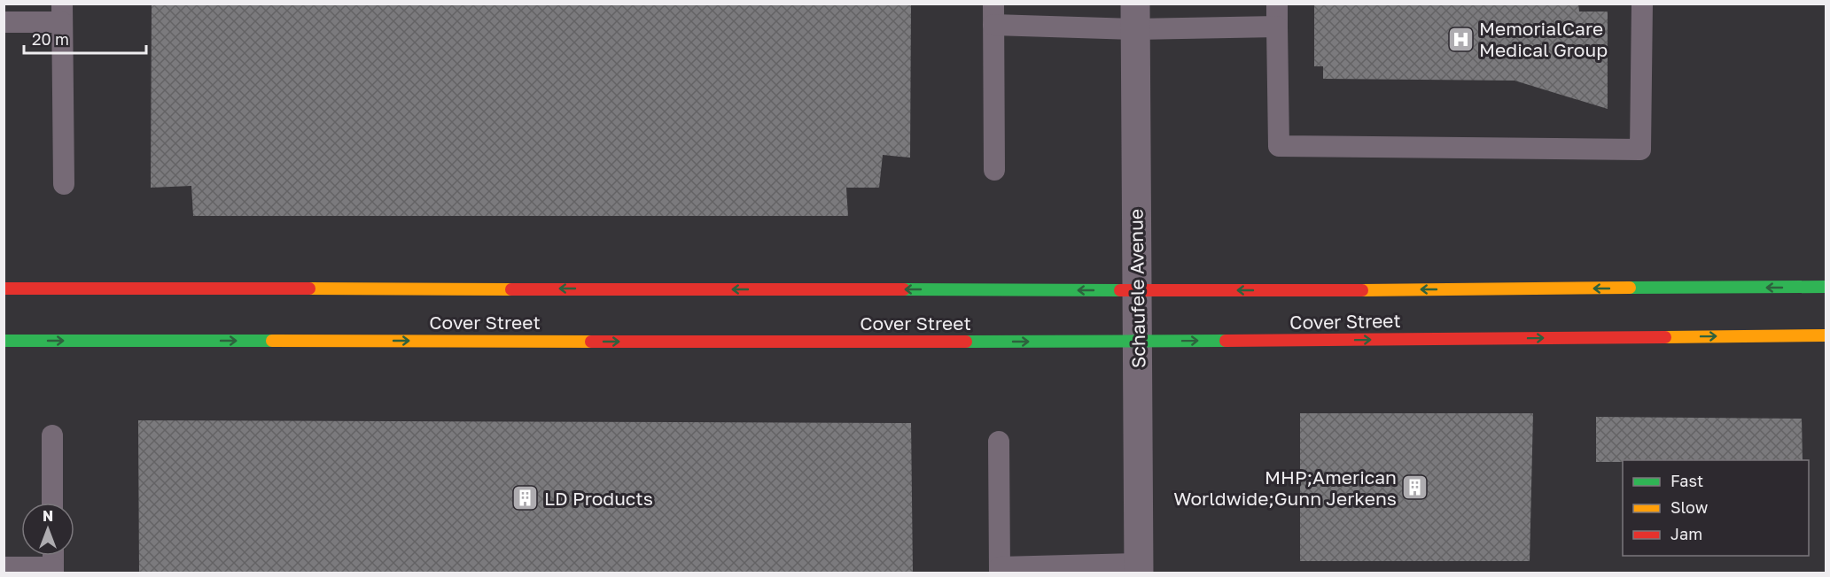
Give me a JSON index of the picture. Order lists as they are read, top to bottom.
{
  "streets": {
    "street": ["Schaufele Avenue", "Cover Street"]
  },
  "crossings": [
    ["Schaufele Avenue", "Cover Street"]
  ],
  "places": {
    "hospital": ["MemorialCare Medical Group"],
    "building": ["MHP;American Worldwide;Gunn Jerkens", "LD Products"]
  },
  "legend": ["Fast", "Slow", "Jam"],
  "scale_bar": "20 m",
  "north": "top"
}
